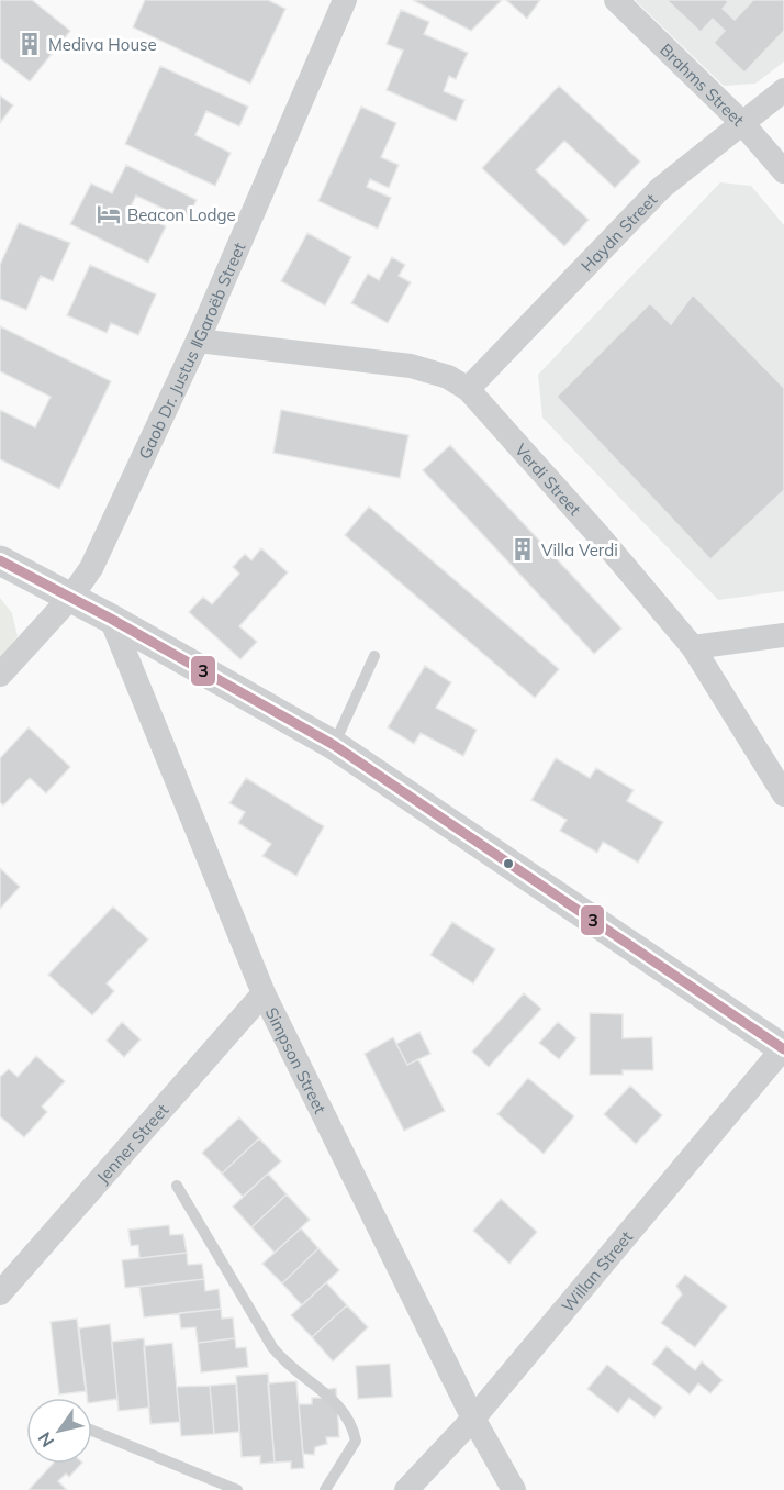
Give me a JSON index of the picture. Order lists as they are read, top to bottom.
{
  "streets": {
    "street": [
      "Brahms Street",
      "Haydn Street",
      "Gaob Dr. Justus ǁGaroëb Street",
      "Verdi Street",
      "Simpson Street",
      "Jenner Street",
      "Willan Street"
    ]
  },
  "crossings": [
    ["Brahms Street", "Haydn Street"],
    ["Haydn Street", "Verdi Street"],
    ["Gaob Dr. Justus ǁGaroëb Street", "Verdi Street"],
    ["Simpson Street", "Jenner Street"],
    ["Simpson Street", "Willan Street"]
  ],
  "places": {
    "building": ["Mediva House", "Villa Verdi"],
    "hotel": ["Beacon Lodge"]
  },
  "lines": ["transit line 3"],
  "north": "bottom left"
}
